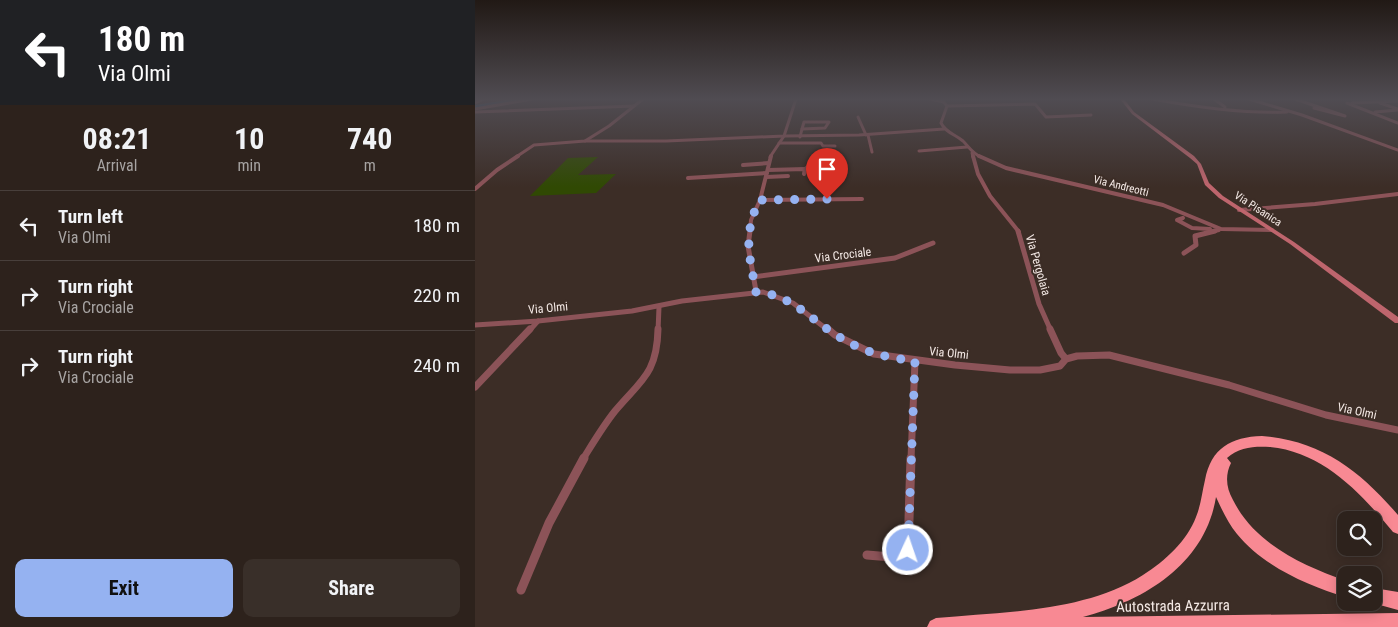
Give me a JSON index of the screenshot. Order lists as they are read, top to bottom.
{
  "streets": {
    "highway": ["Autostrada Azzurra"],
    "street": [
      "Via Andreotti",
      "Via Pisanica",
      "Via Crociale",
      "Via Pergolaia",
      "Via Olmi"
    ]
  },
  "crossings": [
    ["Via Andreotti", "Via Pisanica"],
    ["Via Andreotti", "Via Pergolaia"],
    ["Via Pergolaia", "Via Olmi"]
  ],
  "page": {
    "turn": ["180 m", "Via Olmi"],
    "eta": [
      "08:21",
      "Arrival",
      "10",
      "min",
      "740",
      "m"
    ],
    "list": [
      {
        "name": "Turn left",
        "note": "Via Olmi",
        "value": "180 m"
      },
      {
        "name": "Turn right",
        "note": "Via Crociale",
        "value": "220 m"
      },
      {
        "name": "Turn right",
        "note": "Via Crociale",
        "value": "240 m"
      }
    ],
    "buttons": ["Exit", "Share"]
  }
}
